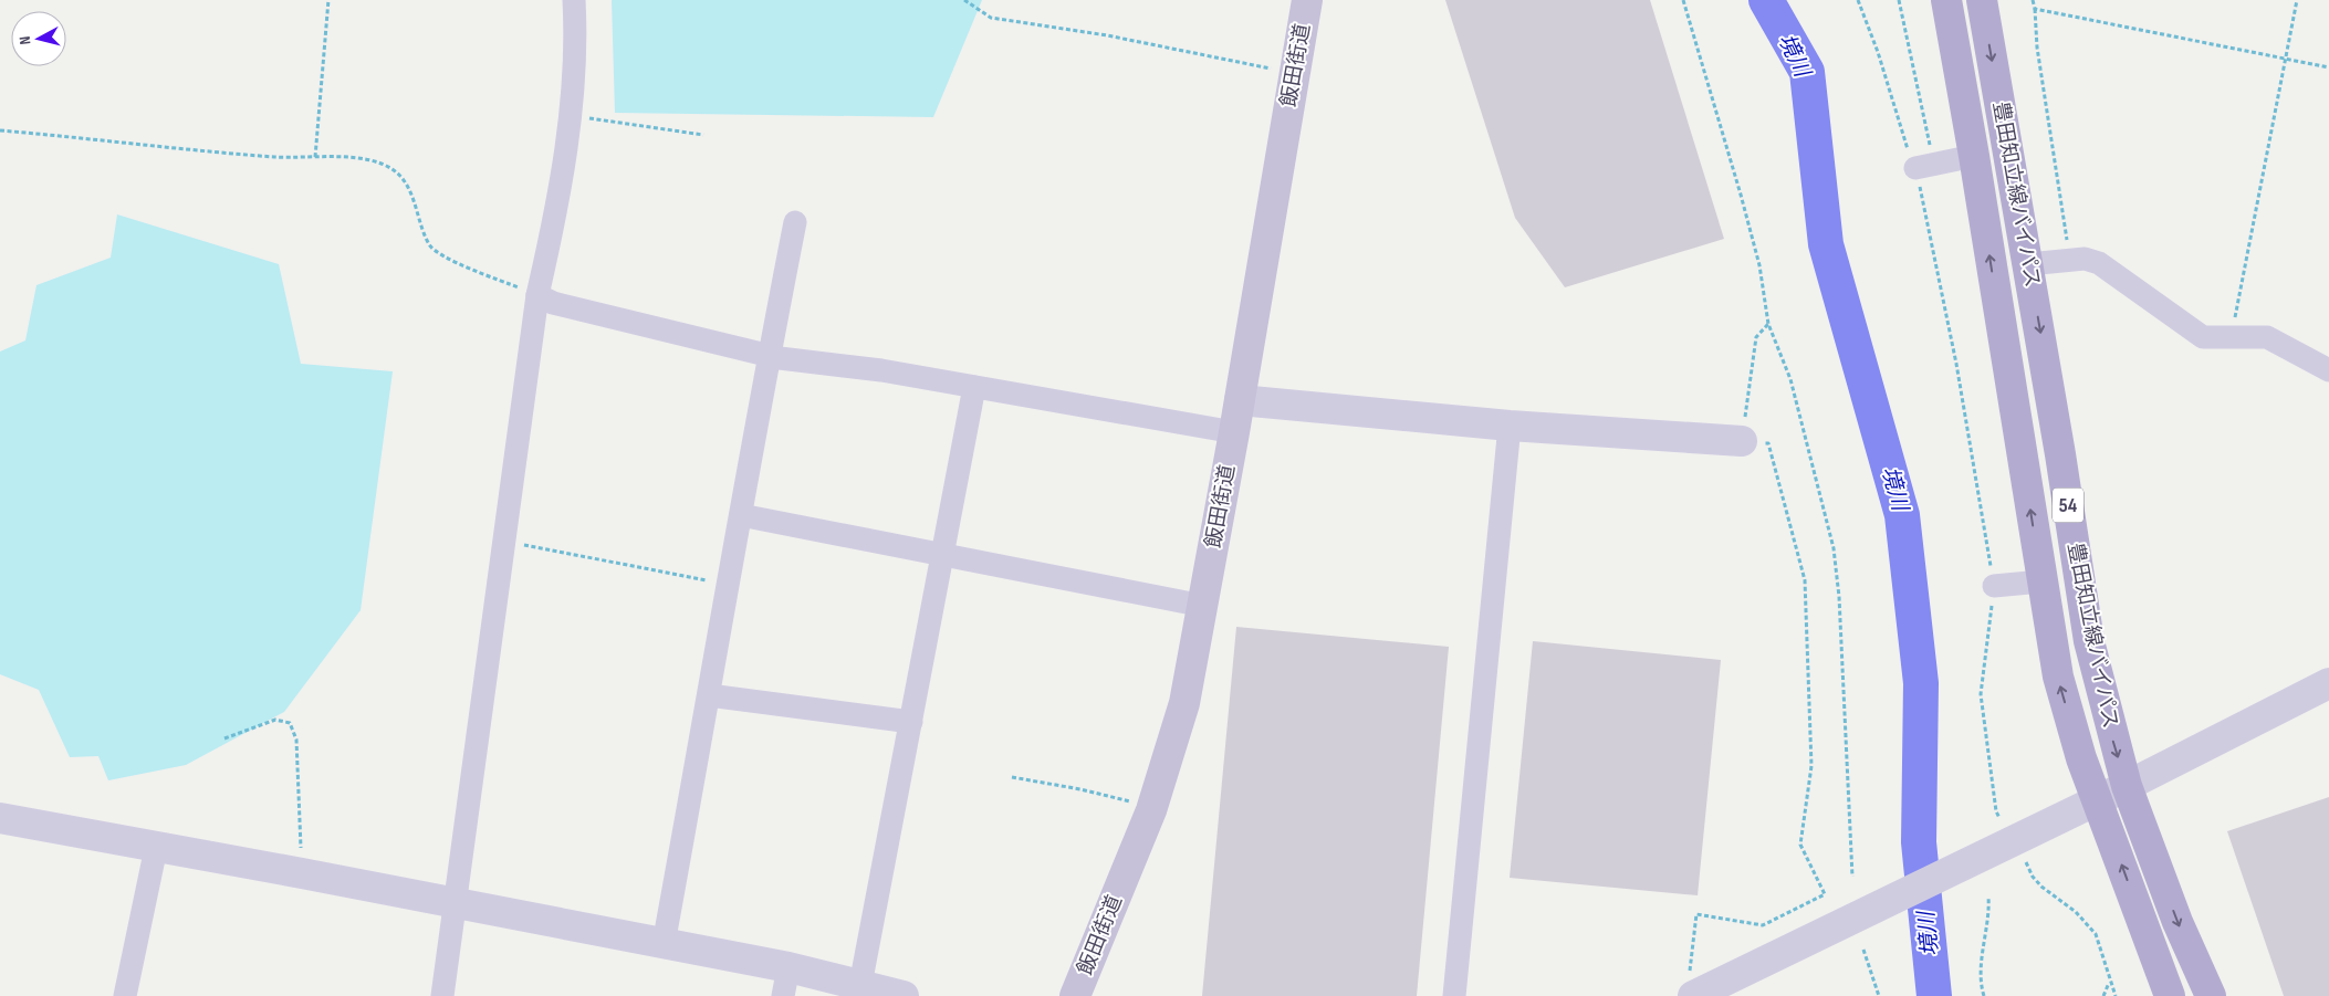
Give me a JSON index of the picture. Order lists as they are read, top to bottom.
{
  "streets": {
    "main road": ["飯田街道", "豊田知立線バイパス", "54"]
  },
  "water": ["境川"],
  "north": "left"
}
